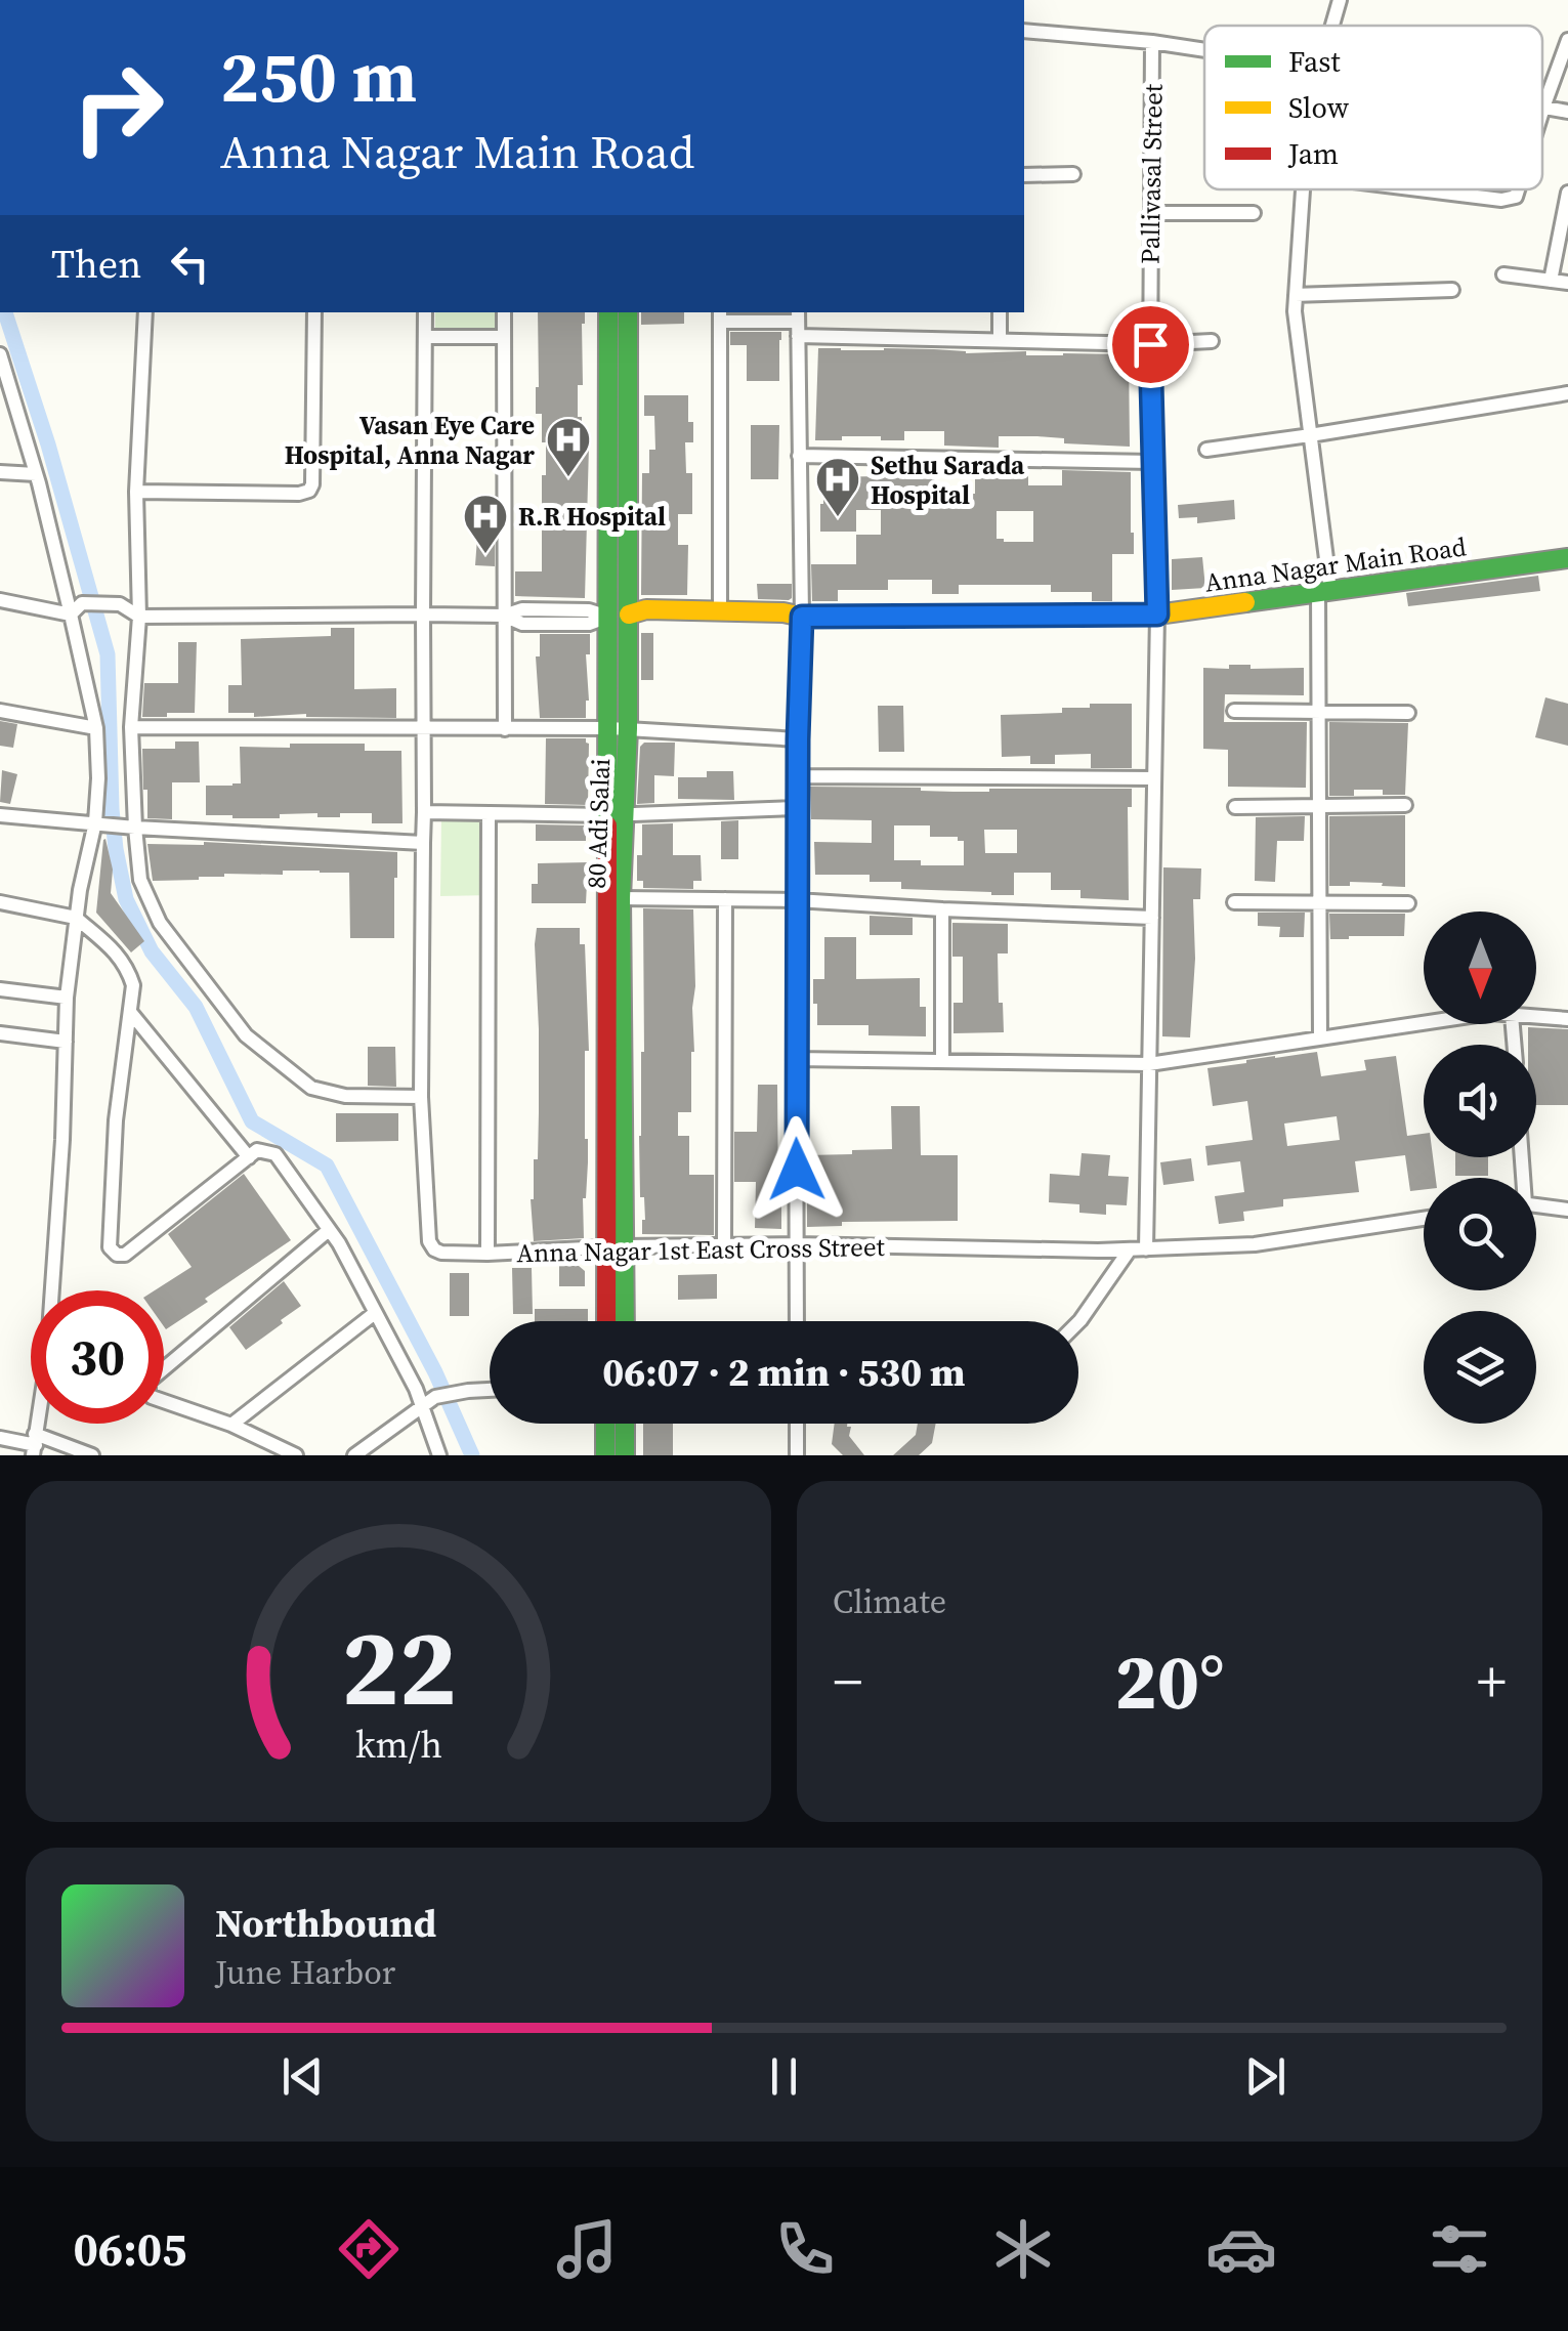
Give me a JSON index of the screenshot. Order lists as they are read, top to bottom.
{
  "streets": {
    "main road": ["Anna Nagar Main Road", "80 Adi Salai"],
    "street": ["Pallivasal Street", "Anna Nagar 1st East Cross Street"]
  },
  "crossings": [
    ["Pallivasal Street", "Anna Nagar Main Road"],
    ["Pallivasal Street", "Anna Nagar 1st East Cross Street"],
    ["Anna Nagar Main Road", "80 Adi Salai"],
    ["80 Adi Salai", "Anna Nagar 1st East Cross Street"]
  ],
  "places": {
    "hospital": ["Vasan Eye Care Hospital, Anna Nagar", "Sethu Sarada Hospital", "R.R Hospital"]
  },
  "legend": ["Fast", "Slow", "Jam"],
  "north": "bottom",
  "page": {
    "turn": ["250 m", "Anna Nagar Main Road"],
    "then": "Then",
    "limit": "30",
    "trip": "06:07 · 2 min · 530 m",
    "tile": "Climate",
    "heat": ["−", "20°", "+"],
    "song": ["Northbound", "June Harbor"],
    "tabs": "06:05",
    "gauge": ["22", "km/h"]
  }
}
